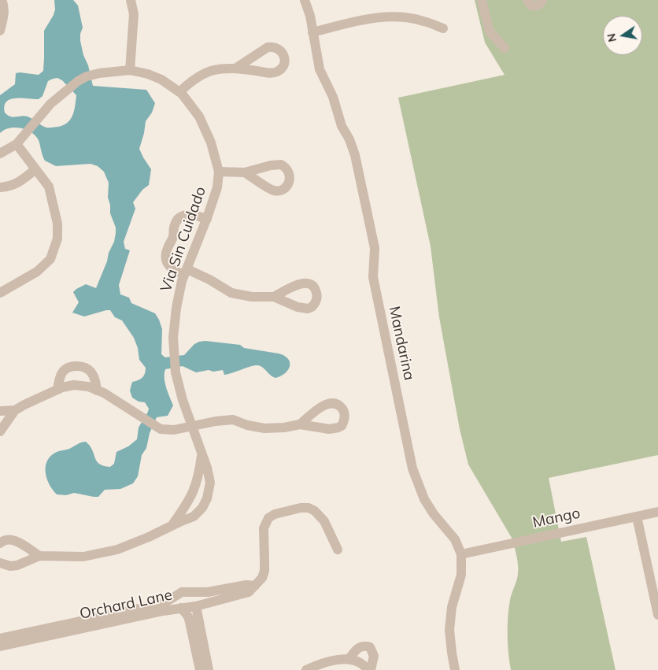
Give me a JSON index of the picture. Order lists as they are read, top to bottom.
{
  "streets": {
    "street": [
      "Via Sin Cuidado",
      "Mandarina",
      "Mango",
      "Orchard Lane"
    ]
  },
  "crossings": [
    ["Mandarina", "Mango"]
  ],
  "north": "left"
}
